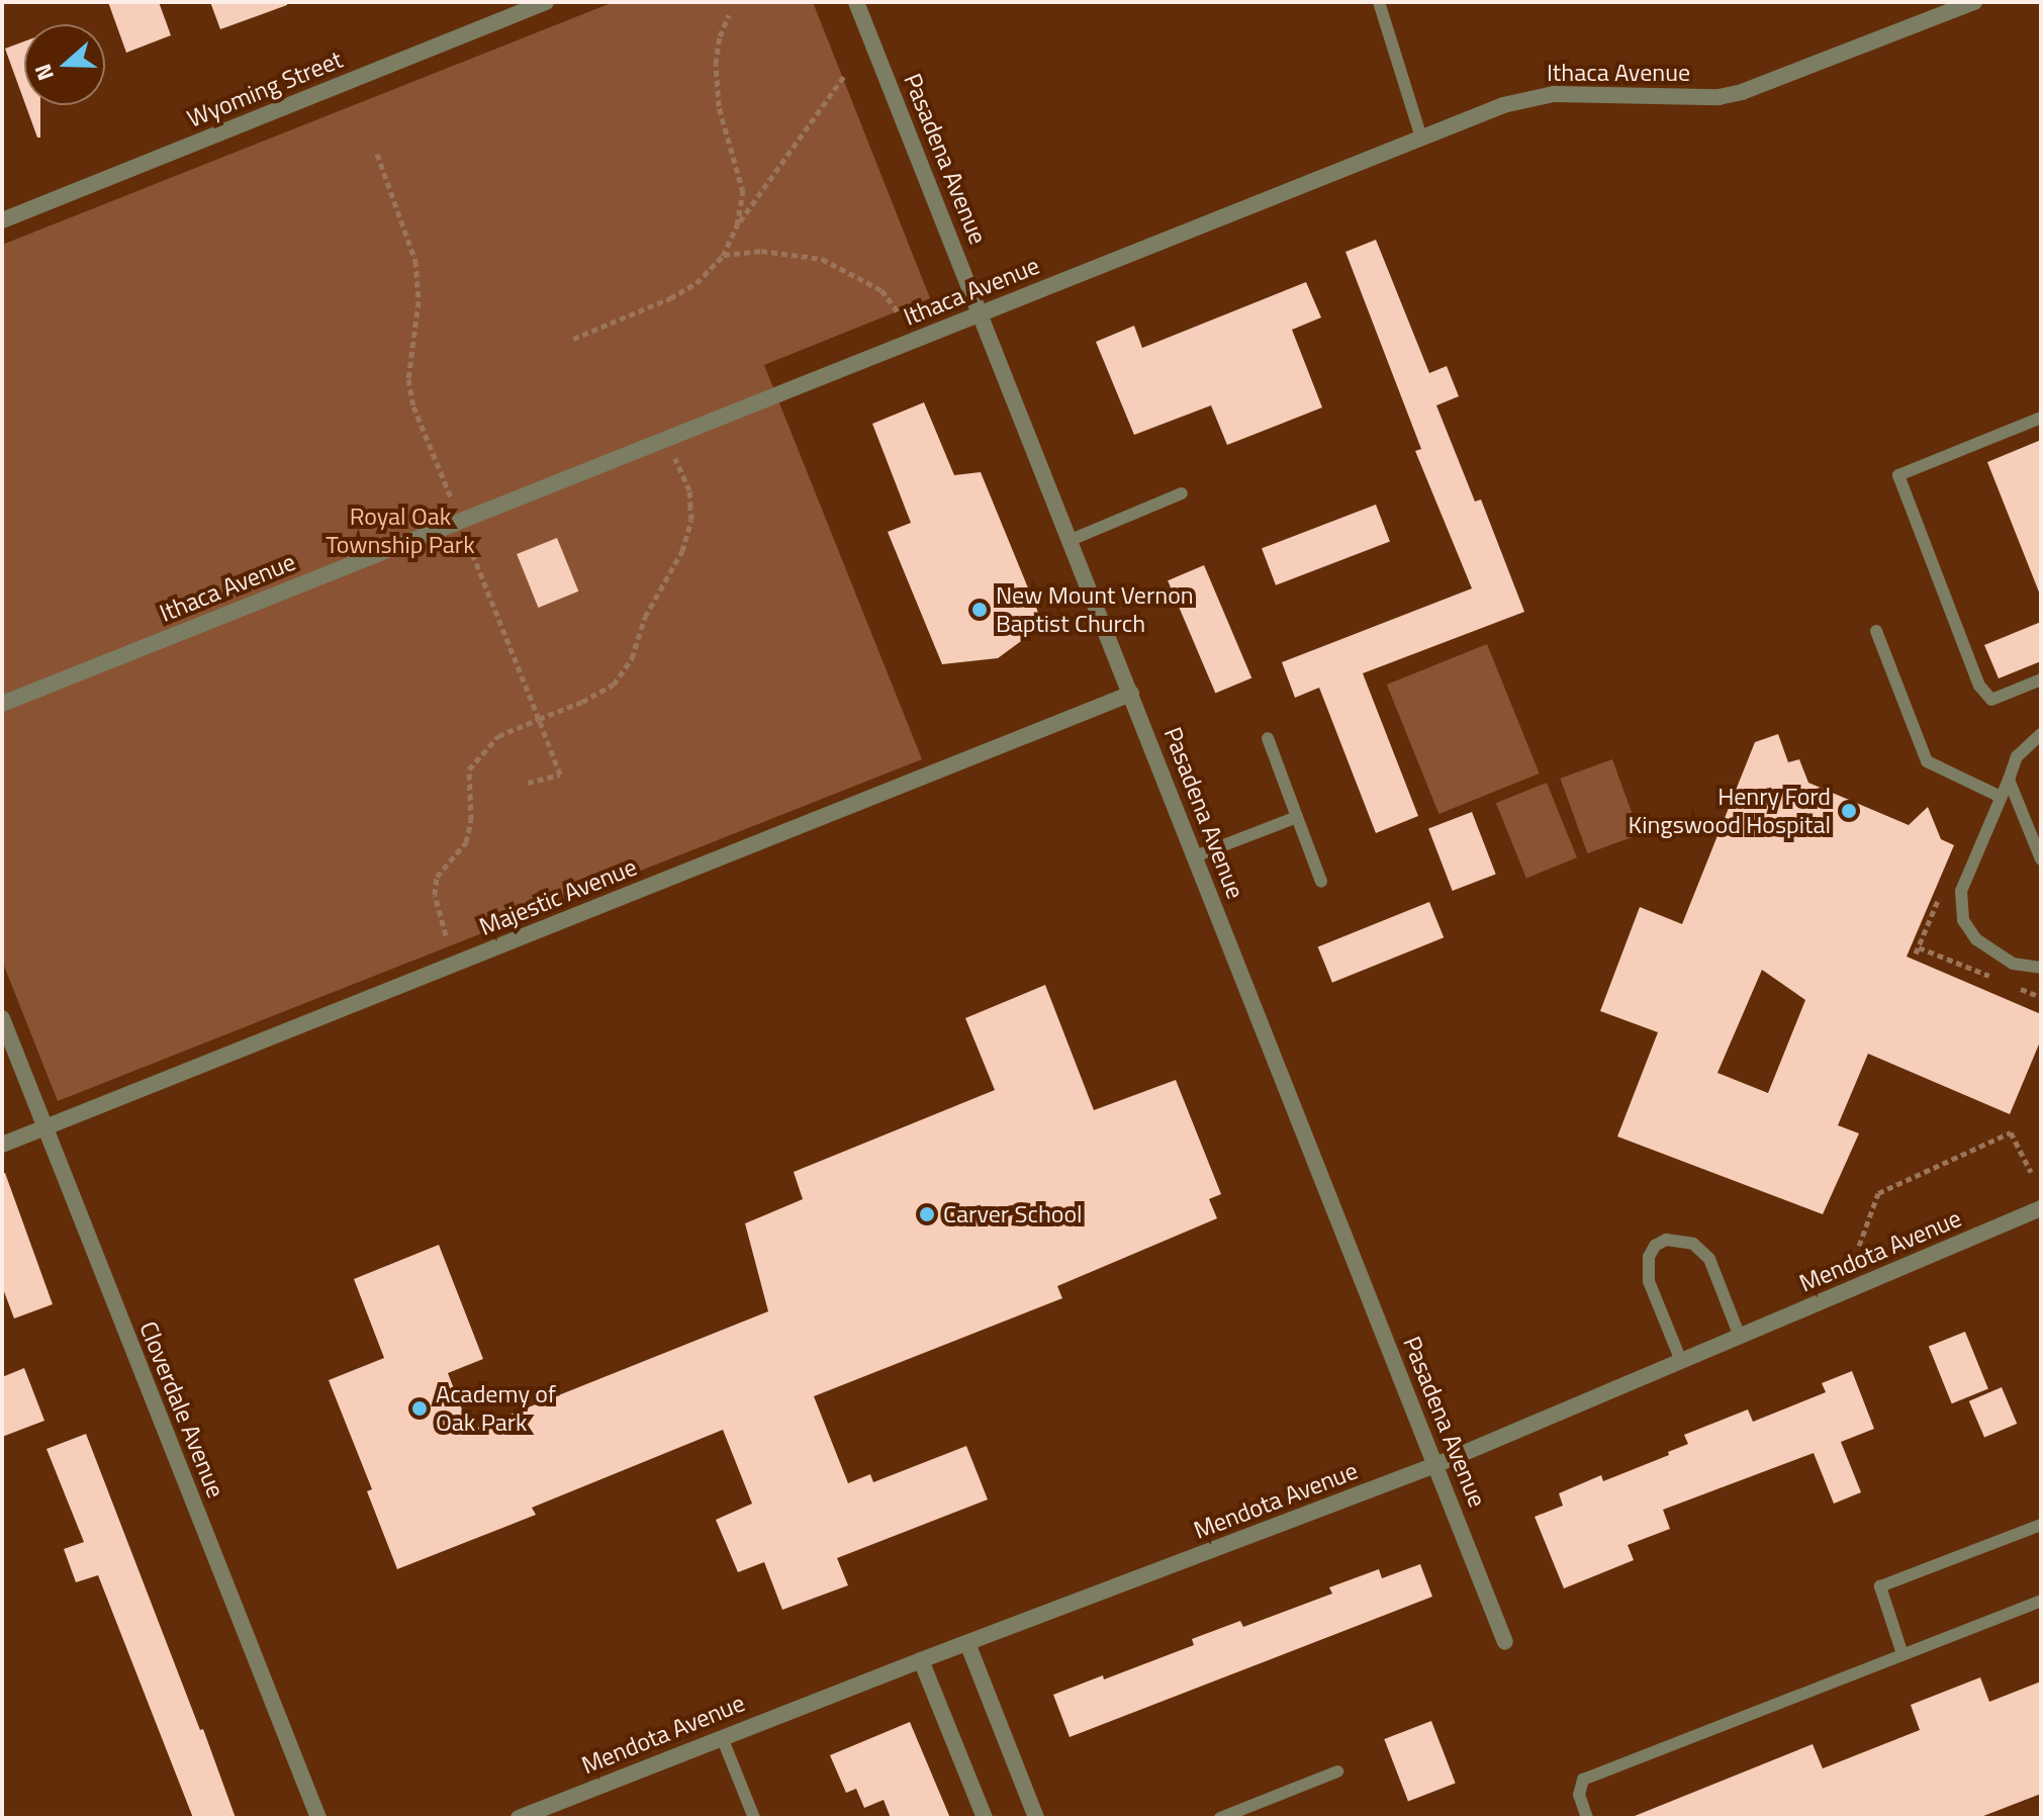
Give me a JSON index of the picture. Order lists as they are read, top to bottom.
{
  "streets": {
    "street": [
      "Ithaca Avenue",
      "Wyoming Street",
      "Pasadena Avenue",
      "Majestic Avenue",
      "Mendota Avenue",
      "Cloverdale Avenue"
    ]
  },
  "crossings": [
    ["Ithaca Avenue", "Pasadena Avenue"],
    ["Pasadena Avenue", "Majestic Avenue"],
    ["Pasadena Avenue", "Mendota Avenue"],
    ["Majestic Avenue", "Cloverdale Avenue"]
  ],
  "parks": ["Royal Oak Township Park"],
  "places": [
    "New Mount Vernon Baptist Church",
    "Henry Ford Kingswood Hospital",
    "Carver School",
    "Academy of Oak Park"
  ],
  "north": "left"
}
